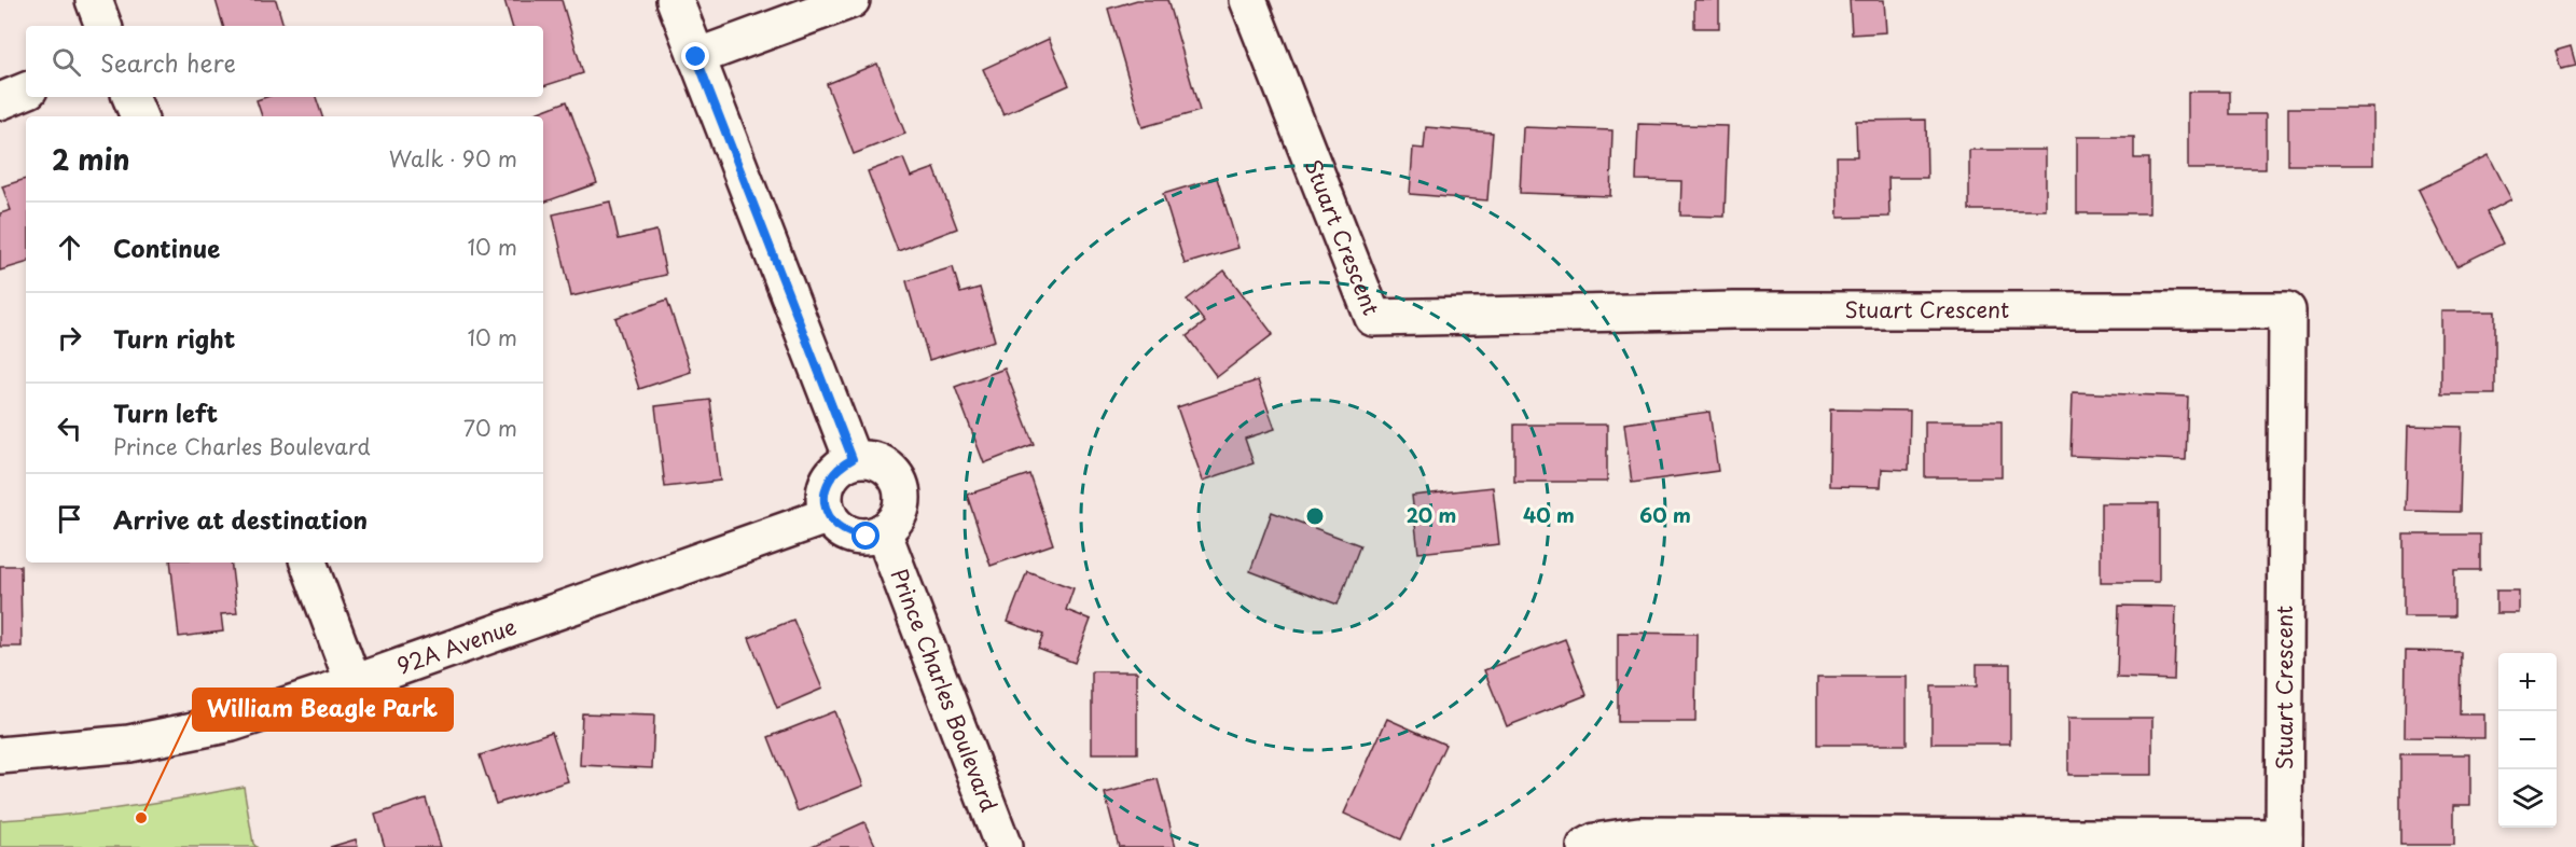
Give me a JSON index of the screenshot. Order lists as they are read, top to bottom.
{
  "streets": {
    "street": ["Stuart Crescent", "92A Avenue", "Prince Charles Boulevard"]
  },
  "crossings": [
    ["92A Avenue", "Prince Charles Boulevard"]
  ],
  "places": ["William Beagle Park"],
  "page": {
    "search": "Search here",
    "heading": ["2 min", "Walk · 90 m"],
    "list": [
      ["Continue", "10 m"],
      ["Turn right", "10 m"],
      ["Turn left", "Prince Charles Boulevard", "70 m"],
      "Arrive at destination"
    ],
    "map_buttons": ["+", "−"]
  },
  "rings": ["20 m", "40 m", "60 m"]
}
